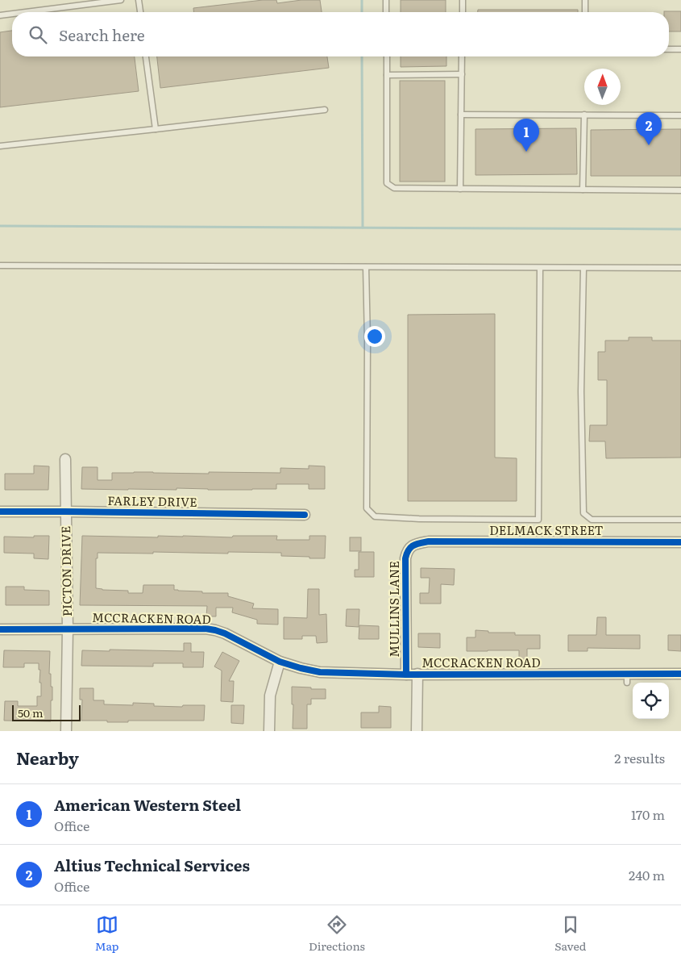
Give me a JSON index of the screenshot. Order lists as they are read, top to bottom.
{
  "streets": {
    "street": [
      "FARLEY DRIVE",
      "DELMACK STREET",
      "PICTON DRIVE",
      "MULLINS LANE",
      "MCCRACKEN ROAD"
    ]
  },
  "crossings": [
    ["FARLEY DRIVE", "PICTON DRIVE"],
    ["DELMACK STREET", "MULLINS LANE"],
    ["PICTON DRIVE", "MCCRACKEN ROAD"],
    ["MULLINS LANE", "MCCRACKEN ROAD"]
  ],
  "scale_bar": "50 m",
  "north": "top",
  "page": {
    "search": "Search here",
    "pins": ["2", "1"],
    "scale": "50 m",
    "heading": ["Nearby", "2 results"],
    "list": [
      {
        "mark": "1",
        "name": "American Western Steel",
        "note": "Office",
        "value": "170 m"
      },
      {
        "mark": "2",
        "name": "Altius Technical Services",
        "note": "Office",
        "value": "240 m"
      }
    ],
    "nav": ["Map", "Directions", "Saved"]
  }
}
